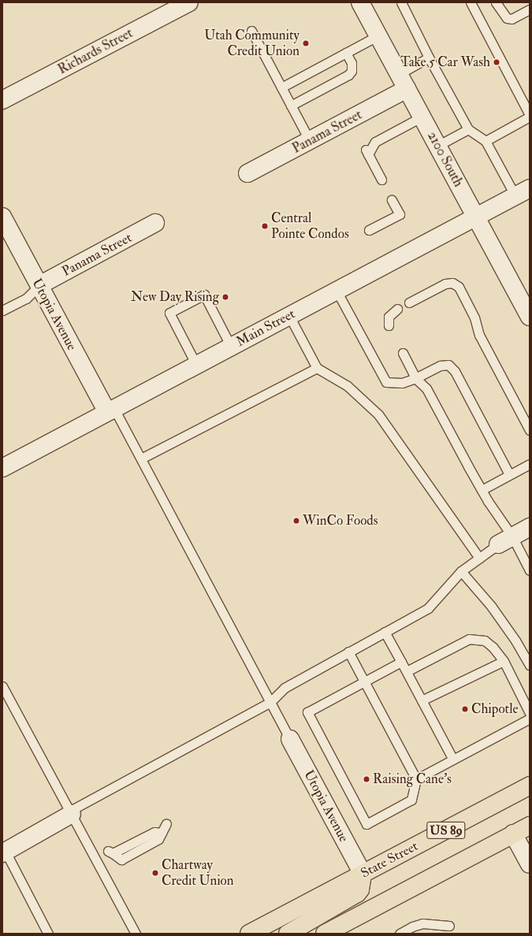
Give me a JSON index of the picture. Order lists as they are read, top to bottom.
{
  "streets": {
    "main road": ["US 89", "State Street"],
    "street": [
      "Richards Street",
      "Panama Street",
      "2100 South",
      "Utopia Avenue",
      "Main Street"
    ]
  },
  "crossings": [
    ["Panama Street", "2100 South"],
    ["Panama Street", "Utopia Avenue"],
    ["2100 South", "Main Street"],
    ["Utopia Avenue", "Main Street"],
    ["Utopia Avenue", "State Street"]
  ],
  "places": [
    "Utah Community Credit Union",
    "Take 5 Car Wash",
    "Central Pointe Condos",
    "New Day Rising",
    "WinCo Foods",
    "Chipotle",
    "Raising Cane's",
    "Chartway Credit Union"
  ]
}
